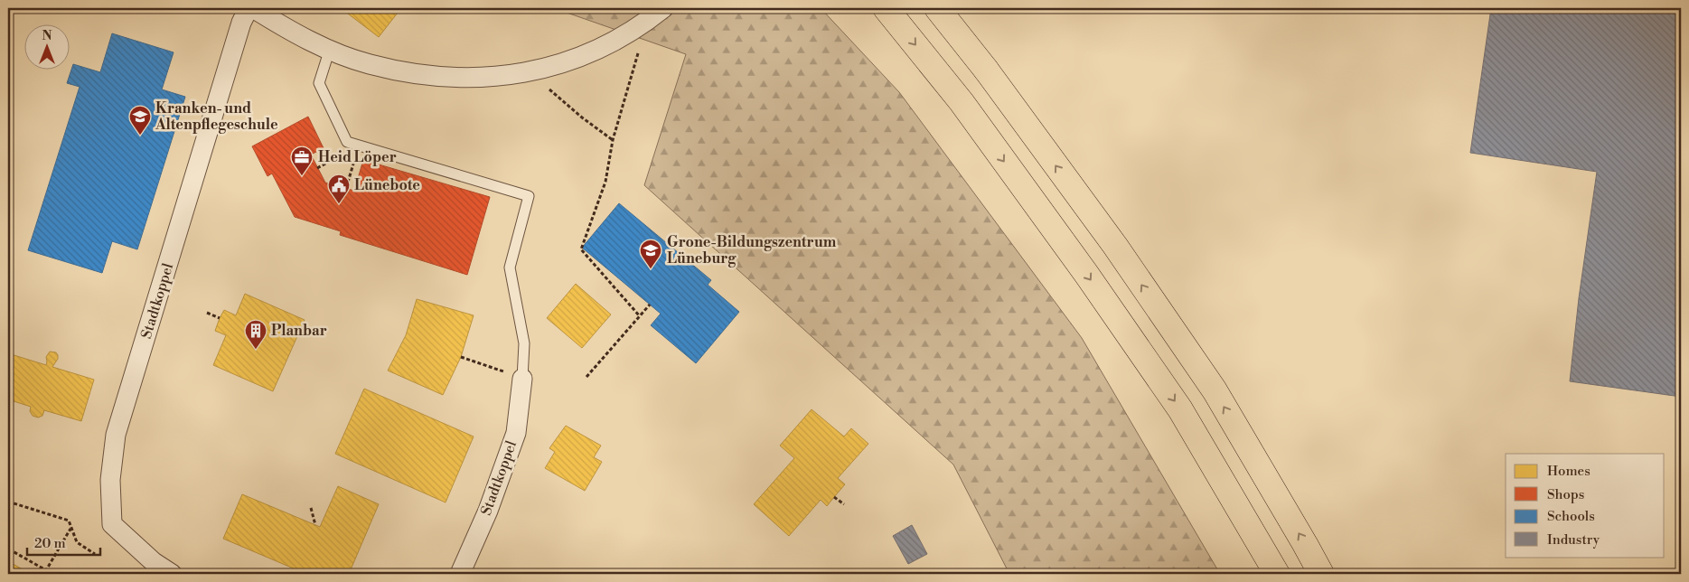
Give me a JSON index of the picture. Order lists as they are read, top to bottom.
{
  "streets": {
    "street": ["Stadtkoppel"]
  },
  "places": {
    "school or university": ["Kranken- und Altenpflegeschule", "Grone-Bildungszentrum Lüneburg"],
    "office": ["Heid Löper"],
    "public building": ["Lünebote"],
    "building": ["Planbar"]
  },
  "legend": [
    "Homes",
    "Shops",
    "Schools",
    "Industry"
  ],
  "scale_bar": "20 m",
  "north": "top"
}
